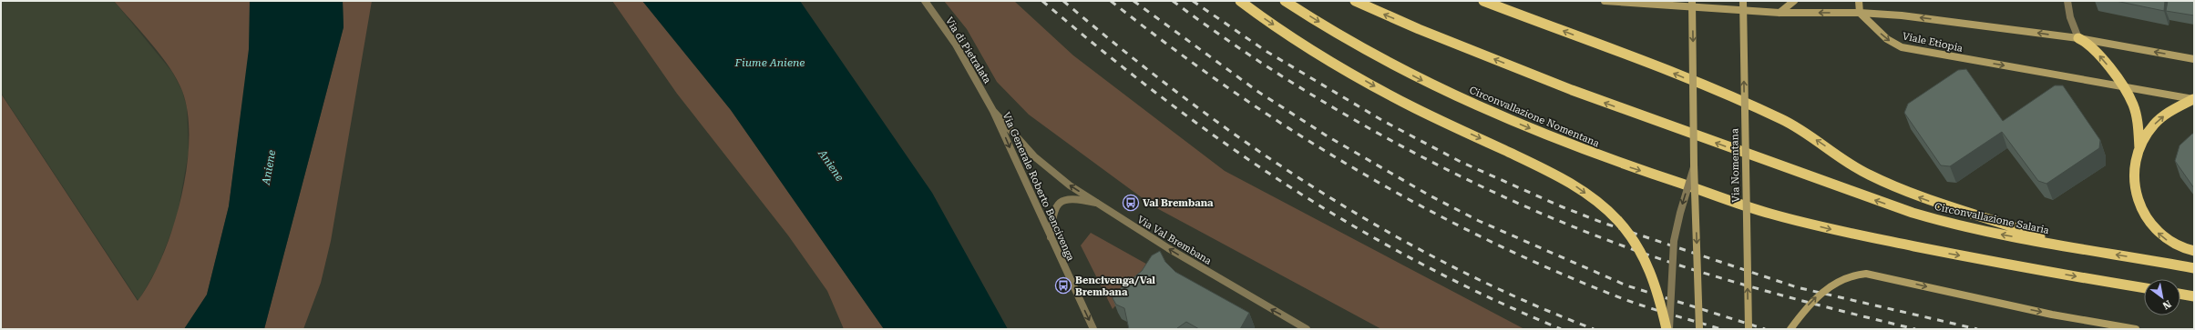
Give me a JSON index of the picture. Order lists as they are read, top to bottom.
{
  "streets": {
    "highway": ["Circonvallazione Nomentana", "Circonvallazione Salaria"],
    "main road": ["Viale Etiopia", "Via Nomentana"],
    "street": ["Via di Pietralata", "Via Generale Roberto Bencivenga", "Via Val Brembana"]
  },
  "crossings": [
    ["Via di Pietralata", "Via Generale Roberto Bencivenga"],
    ["Via di Pietralata", "Via Val Brembana"],
    ["Via Generale Roberto Bencivenga", "Via Val Brembana"]
  ],
  "one_way": ["Via Generale Roberto Bencivenga", "Via Val Brembana"],
  "water": ["Fiume Aniene", "Aniene"],
  "places": {
    "bus stop": ["Val Brembana", "Bencivenga/Val Brembana"]
  },
  "north": "bottom right"
}
